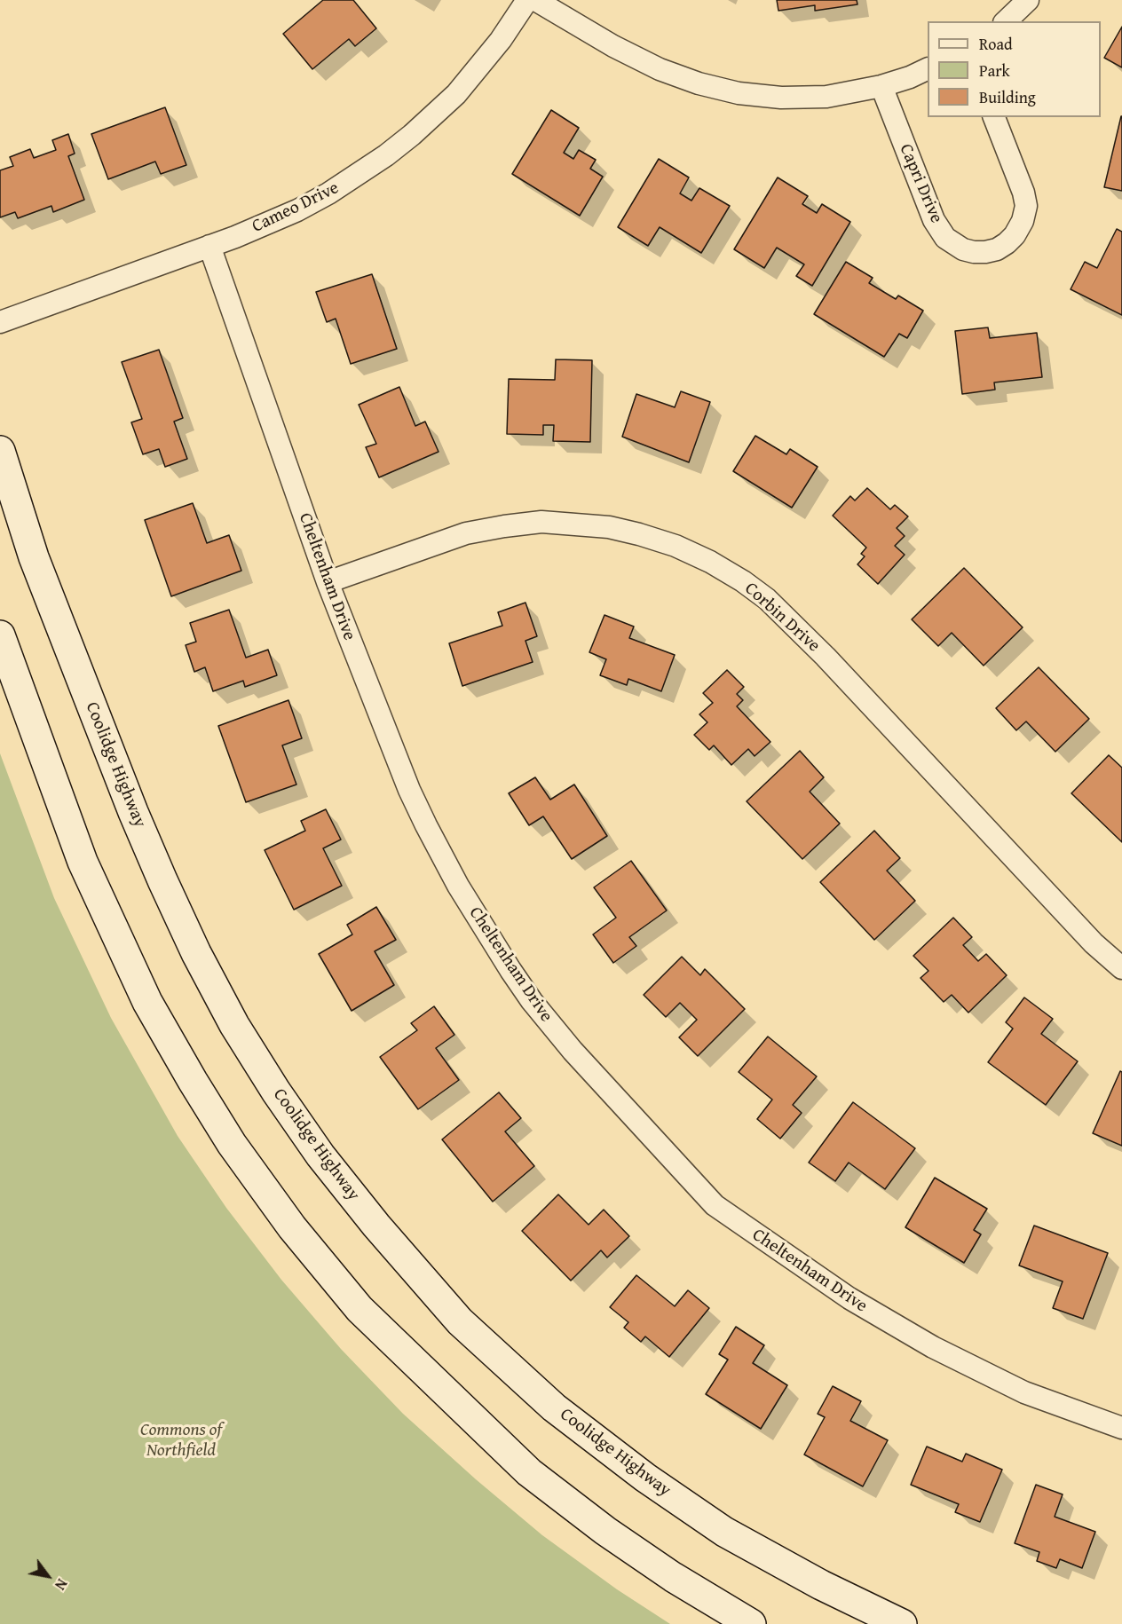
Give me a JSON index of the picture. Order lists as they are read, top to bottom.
{
  "streets": {
    "main road": ["Coolidge Highway"],
    "street": [
      "Capri Drive",
      "Cameo Drive",
      "Cheltenham Drive",
      "Corbin Drive"
    ]
  },
  "crossings": [
    ["Cameo Drive", "Cheltenham Drive"],
    ["Cheltenham Drive", "Corbin Drive"]
  ],
  "parks": ["Commons of Northfield"],
  "legend": ["Road", "Park", "Building"],
  "north": "bottom right"
}
